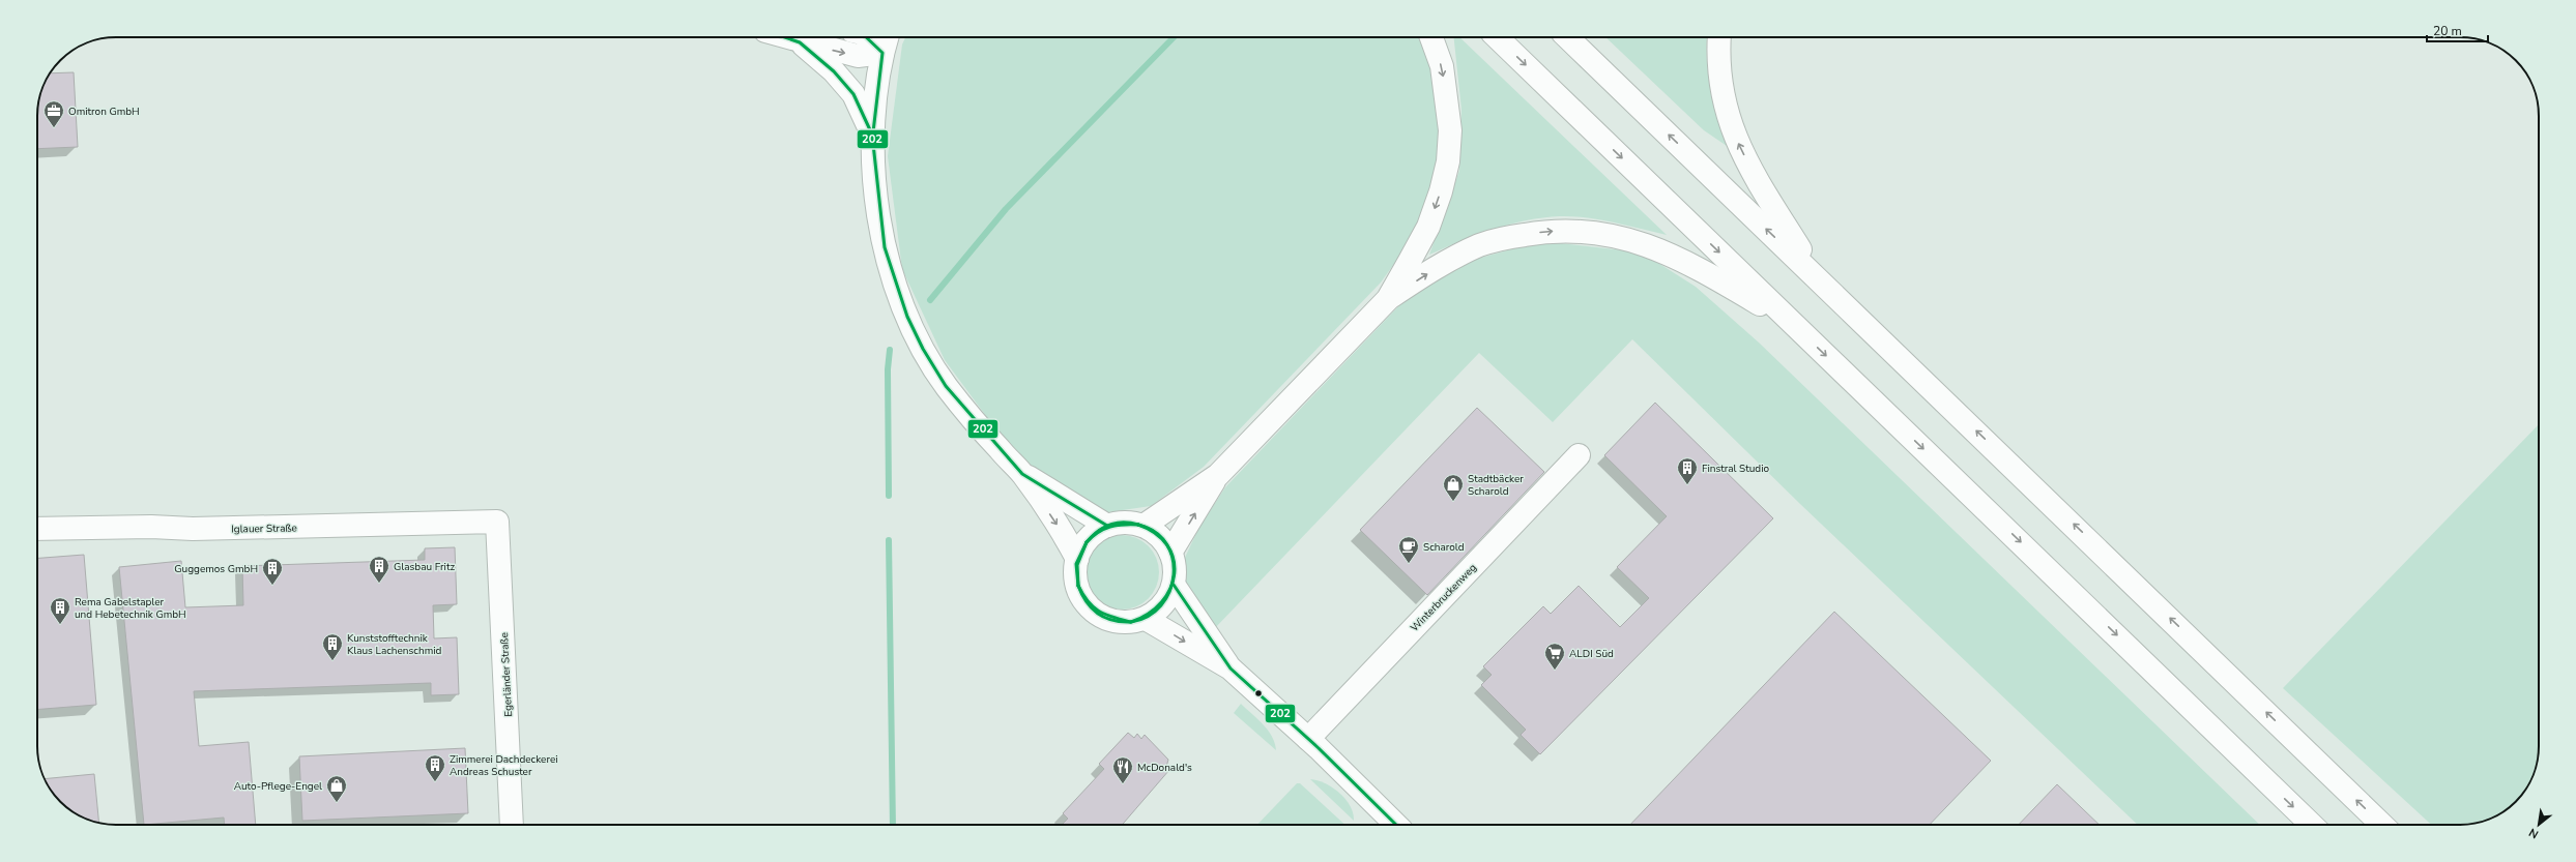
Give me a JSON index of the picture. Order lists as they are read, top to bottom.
{
  "streets": {
    "main road": ["Iglauer Straße", "Winterbruckenweg", "Egerländer Straße"]
  },
  "crossings": [
    ["Iglauer Straße", "Egerländer Straße"]
  ],
  "places": {
    "office": ["Omitron GmbH"],
    "building": [
      "Finstral Studio",
      "Glasbau Fritz",
      "Guggemos GmbH",
      "Rema Gabelstapler und Hebetechnik GmbH",
      "Kunststofftechnik Klaus Lachenschmid",
      "Zimmerei Dachdeckerei Andreas Schuster"
    ],
    "shop": ["Stadtbäcker Scharold", "Auto-Pflege-Engel"],
    "cafe": ["Scharold"],
    "supermarket": ["ALDI Süd"],
    "restaurant": ["McDonald's"]
  },
  "lines": ["transit line 202"],
  "scale_bar": "20 m",
  "north": "bottom left"
}
